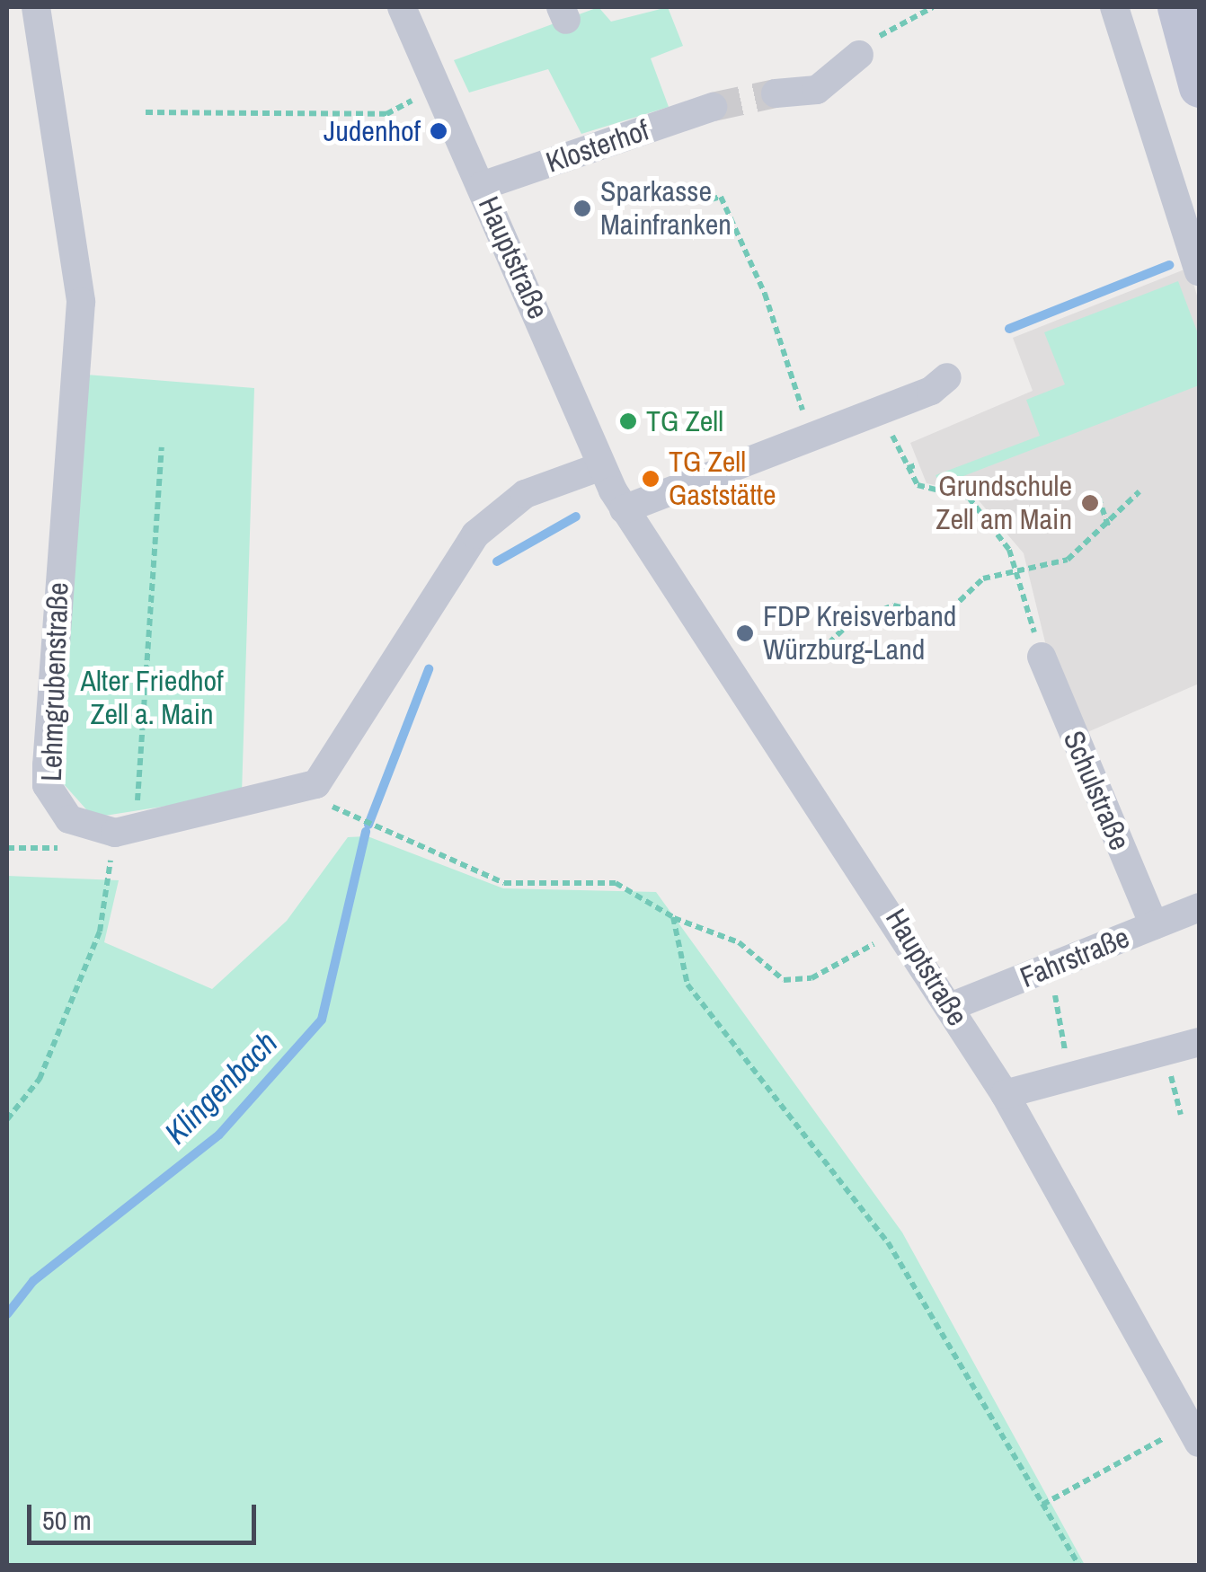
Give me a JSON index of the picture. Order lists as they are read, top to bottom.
{
  "streets": {
    "street": [
      "Klosterhof",
      "Hauptstraße",
      "Lehmgrubenstraße",
      "Schulstraße",
      "Fahrstraße"
    ]
  },
  "crossings": [
    ["Klosterhof", "Hauptstraße"],
    ["Hauptstraße", "Fahrstraße"],
    ["Schulstraße", "Fahrstraße"]
  ],
  "water": ["Klingenbach"],
  "parks": ["Alter Friedhof Zell a. Main"],
  "places": [
    "Judenhof",
    "Sparkasse Mainfranken",
    "TG Zell",
    "TG Zell Gaststätte",
    "Grundschule Zell am Main",
    "FDP Kreisverband Würzburg-Land"
  ],
  "scale_bar": "50 m"
}
